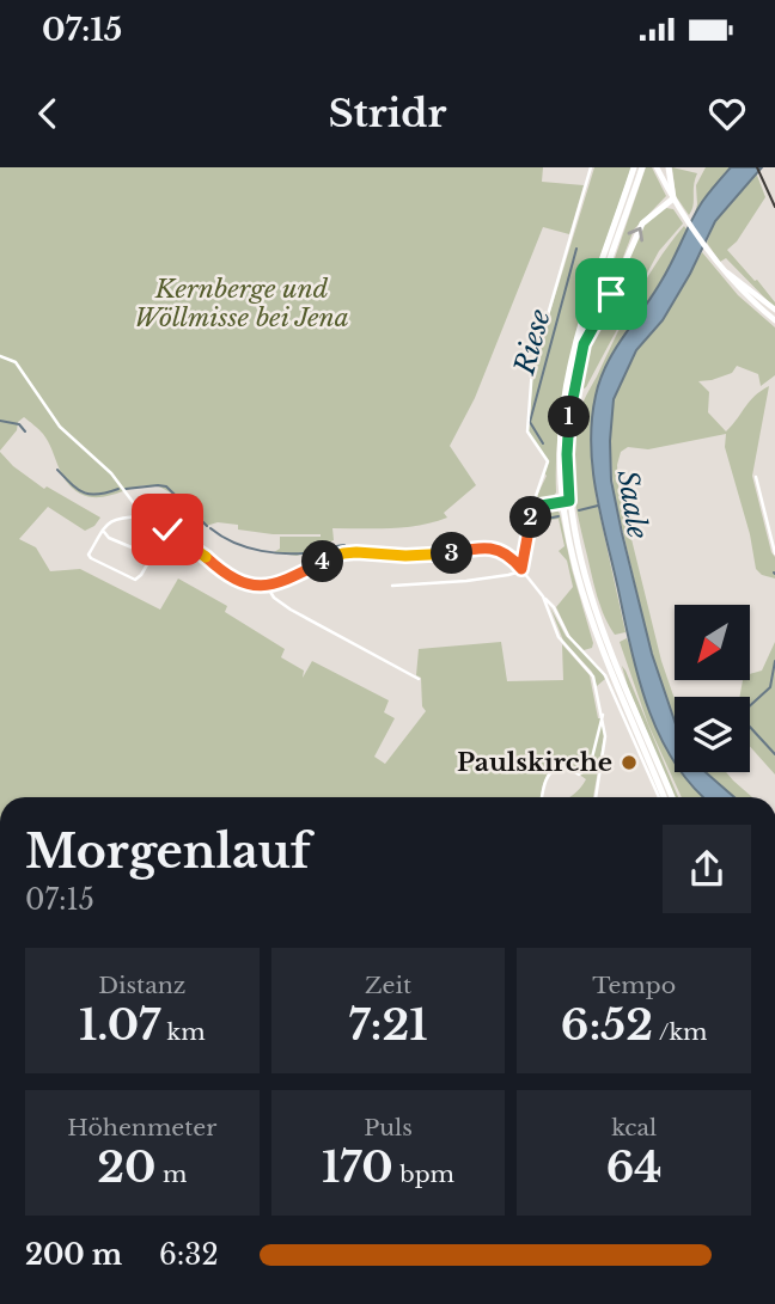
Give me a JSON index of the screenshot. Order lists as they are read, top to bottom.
{
  "water": ["Riese", "Saale"],
  "parks": ["Kernberge und Wöllmisse bei Jena"],
  "places": ["Paulskirche"],
  "north": "bottom left",
  "page": {
    "status": "07:15",
    "header": "Stridr",
    "pins": [
      "1",
      "2",
      "3",
      "4"
    ],
    "heading": ["Morgenlauf", "07:15"],
    "stats": [
      ["Distanz", "1.07 km"],
      ["Zeit", "7:21"],
      ["Tempo", "6:52 /km"],
      ["Höhenmeter", "20 m"],
      ["Puls", "170 bpm"],
      ["kcal", "64"]
    ],
    "list": [
      {
        "name": "200 m",
        "note": "6:32"
      }
    ]
  }
}
